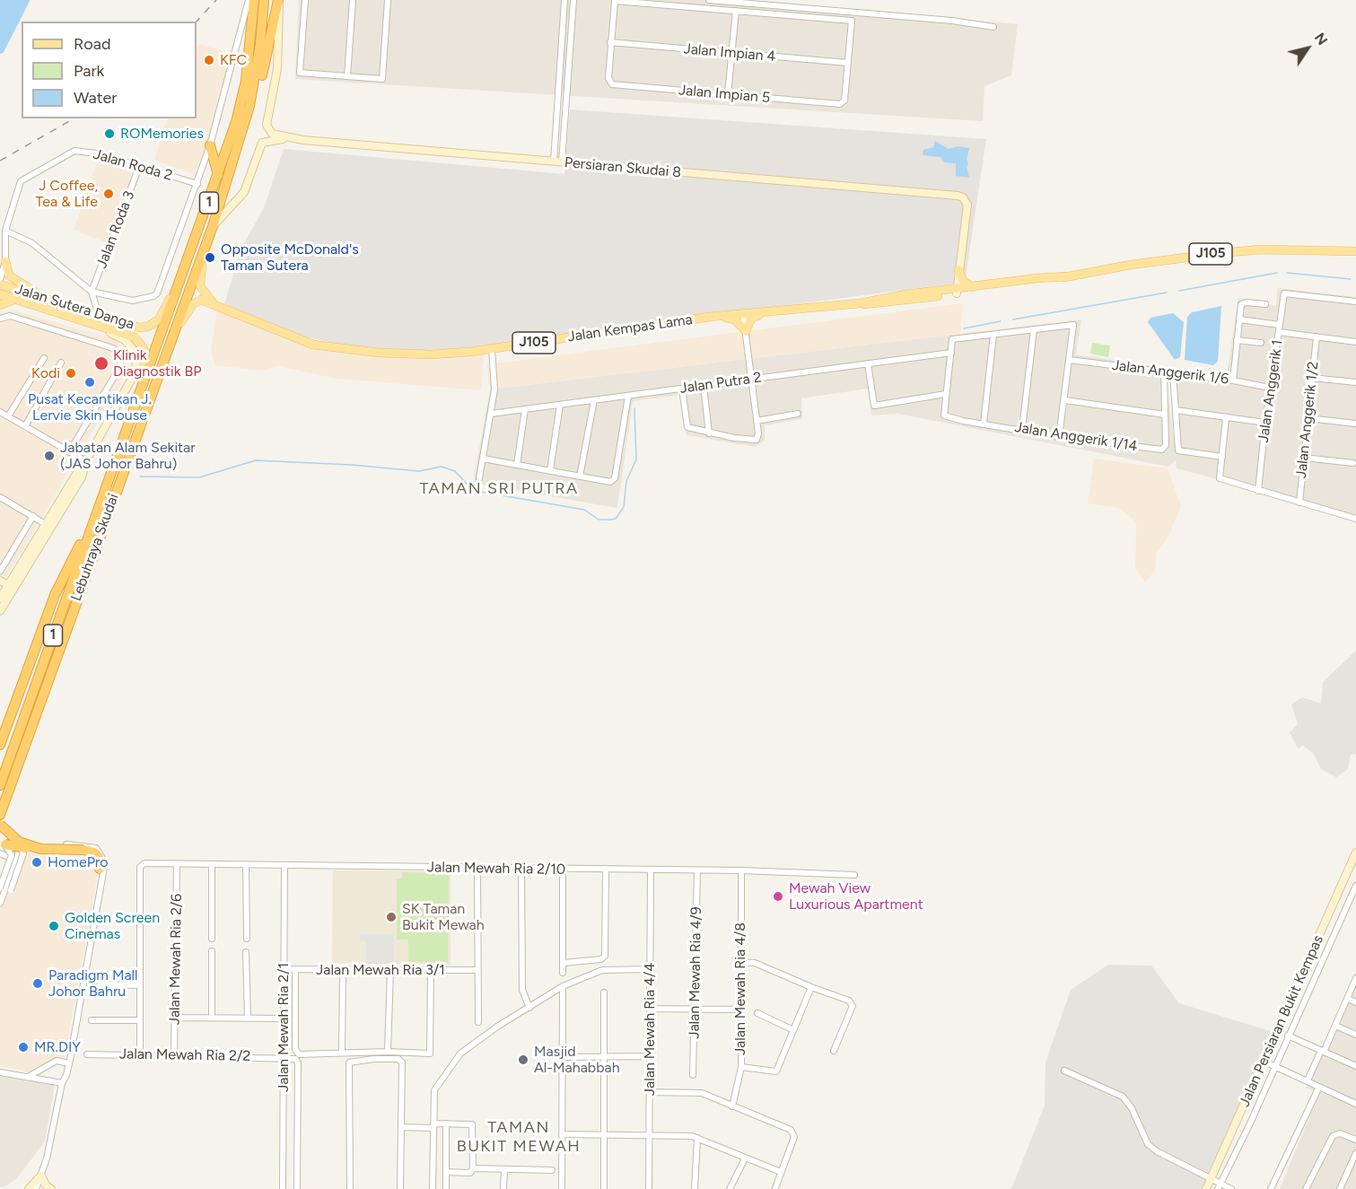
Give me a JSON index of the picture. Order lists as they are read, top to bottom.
{
  "streets": {
    "highway": ["1", "Lebuhraya Skudai"],
    "main road": ["J105", "Jalan Sutera Danga", "Jalan Kempas Lama"],
    "street": [
      "Jalan Impian 4",
      "Jalan Impian 5",
      "Jalan Roda 2",
      "Persiaran Skudai 8",
      "Jalan Roda 3",
      "Jalan Anggerik 1/6",
      "Jalan Putra 2",
      "Jalan Anggerik 1",
      "Jalan Anggerik 1/2",
      "Jalan Anggerik 1/14",
      "Jalan Mewah Ria 2/10",
      "Jalan Mewah Ria 2/6",
      "Jalan Mewah Ria 3/1",
      "Jalan Mewah Ria 4/9",
      "Jalan Mewah Ria 4/8",
      "Jalan Persiaran Bukit Kempas",
      "Jalan Mewah Ria 2/1",
      "Jalan Mewah Ria 4/4",
      "Jalan Mewah Ria 2/2"
    ]
  },
  "crossings": [
    ["Jalan Impian 4", "Jalan Impian 5"],
    ["Jalan Roda 2", "Jalan Roda 3"],
    ["Jalan Sutera Danga", "Lebuhraya Skudai"],
    ["Jalan Anggerik 1/6", "Jalan Anggerik 1"],
    ["Jalan Mewah Ria 2/10", "Jalan Mewah Ria 2/6"],
    ["Jalan Mewah Ria 2/10", "Jalan Mewah Ria 4/9"],
    ["Jalan Mewah Ria 2/10", "Jalan Mewah Ria 4/8"],
    ["Jalan Mewah Ria 2/10", "Jalan Mewah Ria 2/1"],
    ["Jalan Mewah Ria 2/10", "Jalan Mewah Ria 4/4"],
    ["Jalan Mewah Ria 2/6", "Jalan Mewah Ria 2/2"],
    ["Jalan Mewah Ria 3/1", "Jalan Mewah Ria 2/1"],
    ["Jalan Mewah Ria 2/1", "Jalan Mewah Ria 2/2"]
  ],
  "districts": ["TAMAN SRI PUTRA", "TAMAN BUKIT MEWAH"],
  "places": [
    "KFC",
    "ROMemories",
    "J Coffee, Tea & Life",
    "Opposite McDonald's Taman Sutera",
    "Klinik Diagnostik BP",
    "Kodi",
    "Pusat Kecantikan J. Lervie Skin House",
    "Jabatan Alam Sekitar (JAS Johor Bahru)",
    "HomePro",
    "Mewah View Luxurious Apartment",
    "SK Taman Bukit Mewah",
    "Golden Screen Cinemas",
    "Paradigm Mall Johor Bahru",
    "MR.DIY",
    "Masjid Al-Mahabbah"
  ],
  "legend": ["Road", "Park", "Water"],
  "north": "top right"
}
